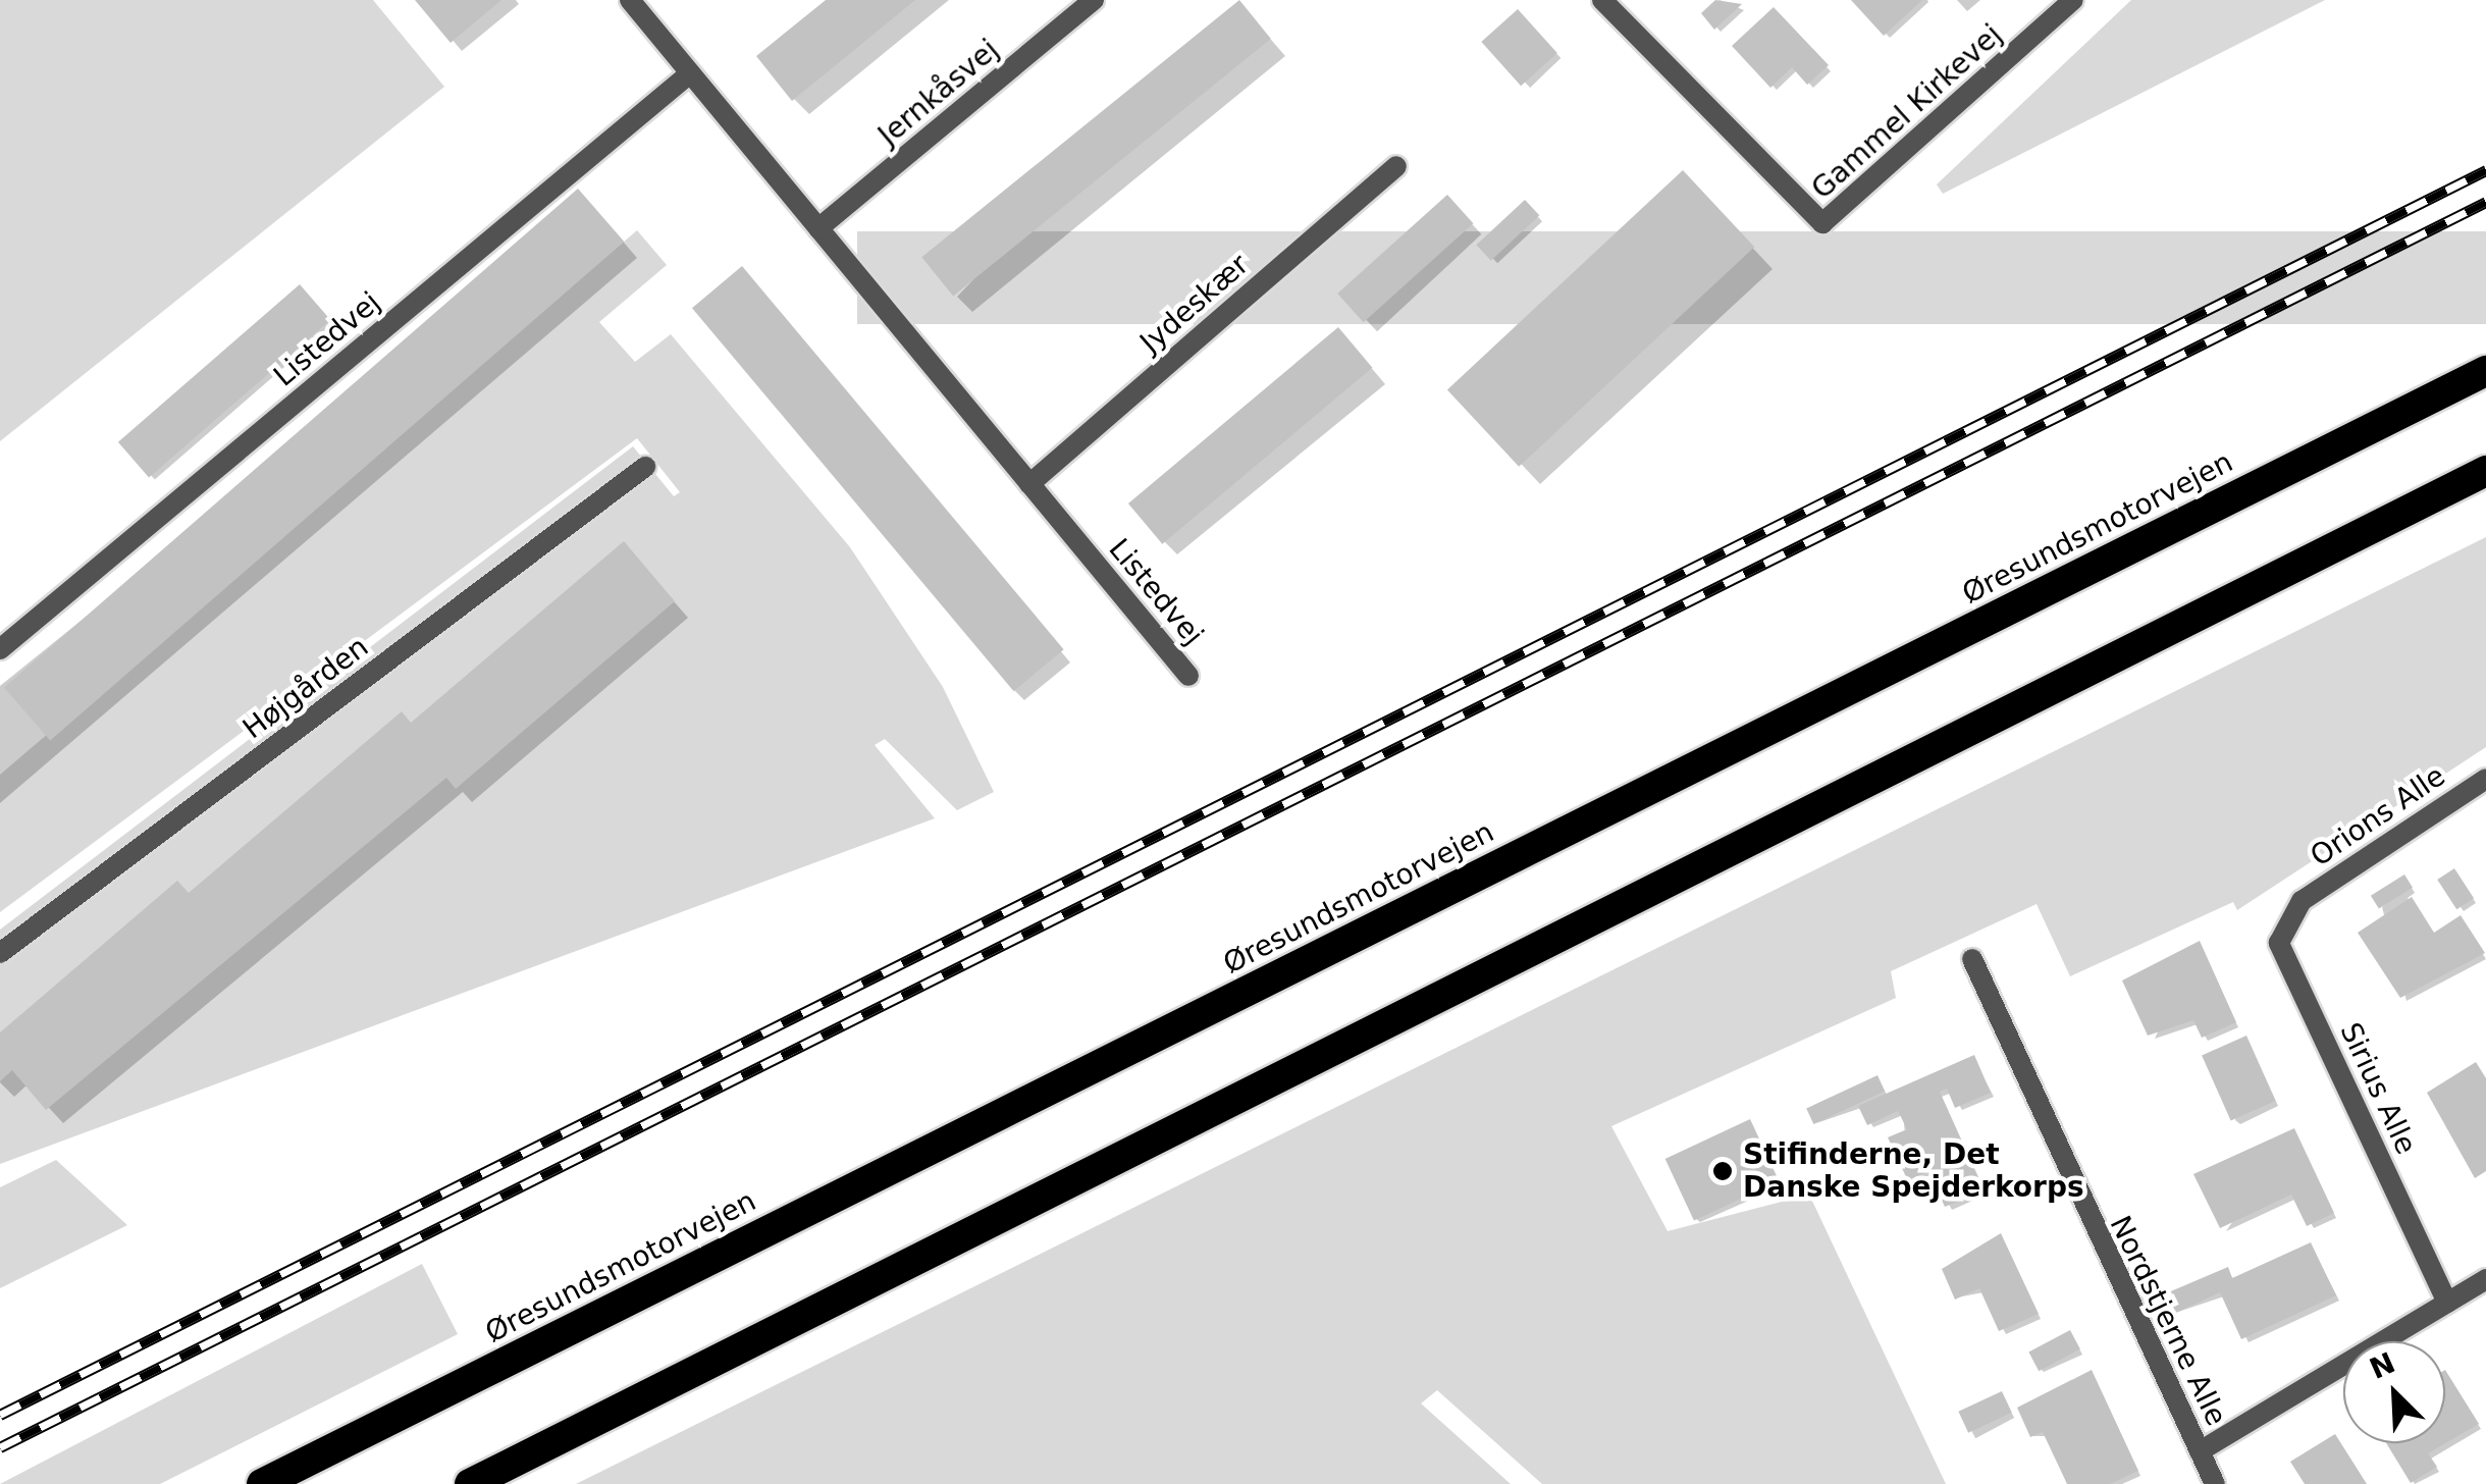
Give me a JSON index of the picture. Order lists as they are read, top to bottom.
{
  "streets": {
    "highway": ["Øresundsmotorvejen"],
    "street": [
      "Jernkåsvej",
      "Gammel Kirkevej",
      "Jydeskær",
      "Listedvej",
      "Højgården",
      "Orions Alle",
      "Sirius Alle",
      "Nordstjerne Alle"
    ]
  },
  "crossings": [
    ["Jernkåsvej", "Listedvej"],
    ["Jydeskær", "Listedvej"],
    ["Orions Alle", "Sirius Alle"]
  ],
  "places": ["Stifinderne, Det Danske Spejderkorps"],
  "north": "top left"
}
